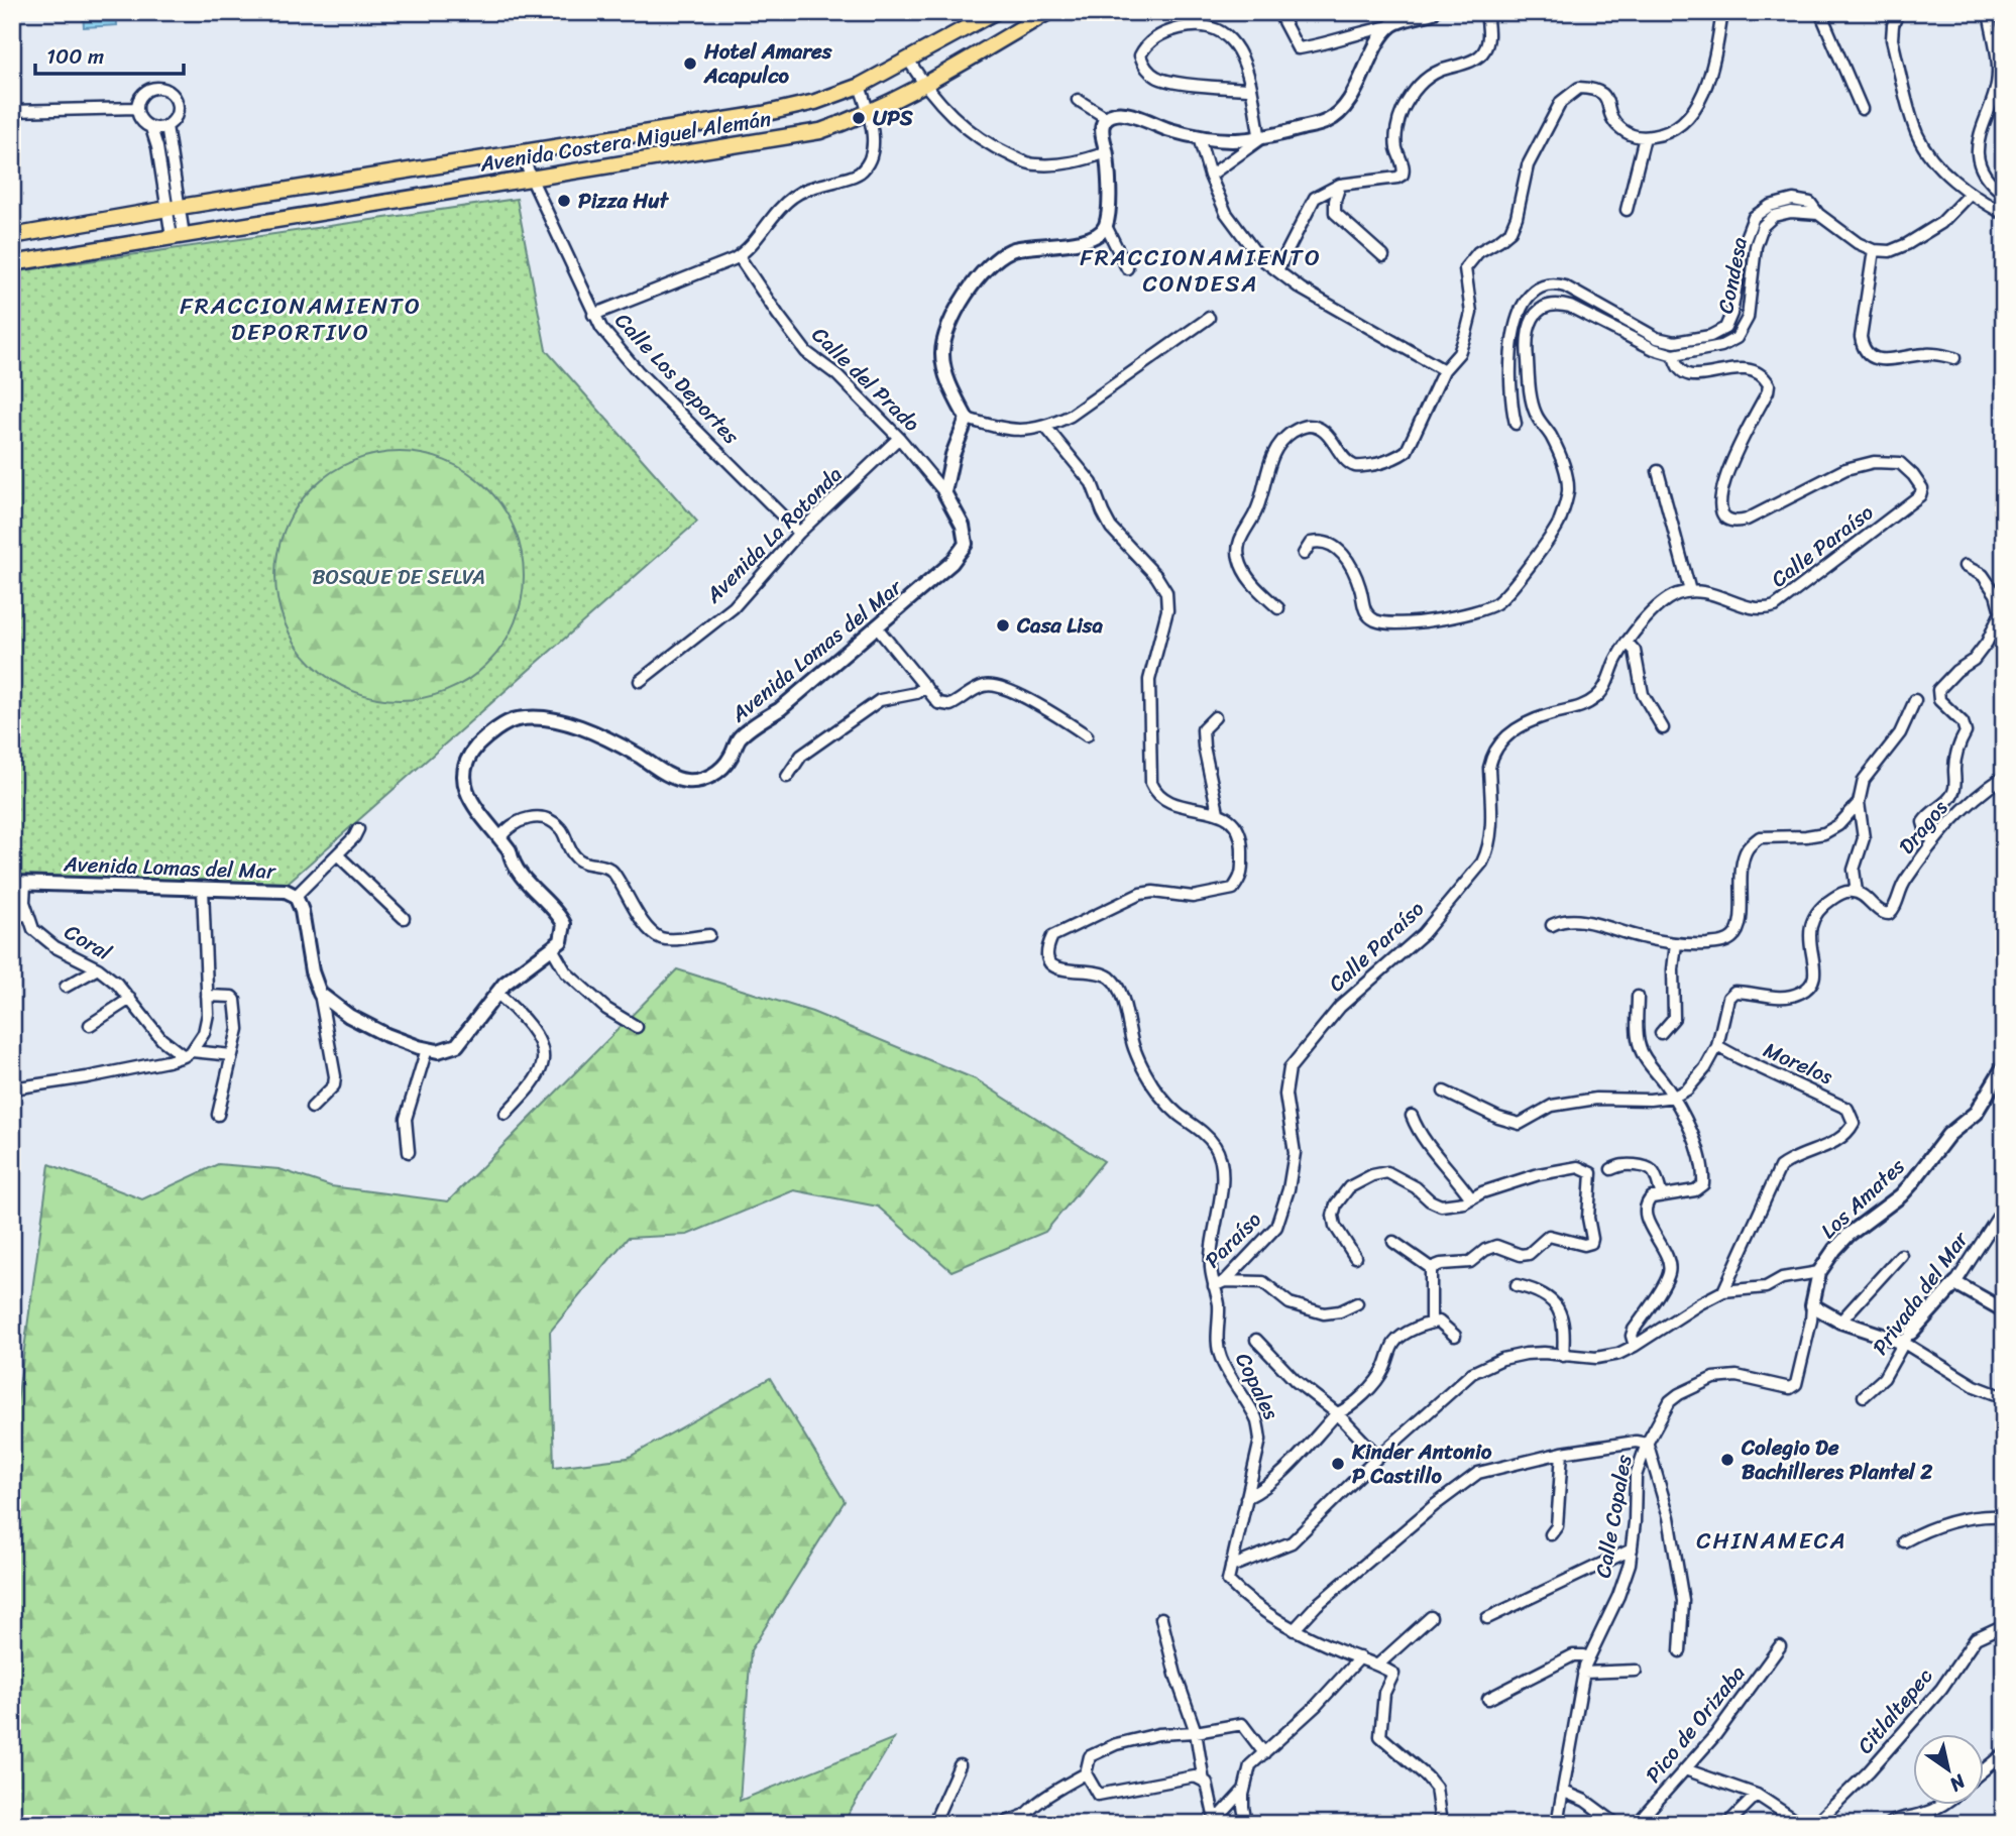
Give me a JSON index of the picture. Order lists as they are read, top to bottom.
{
  "streets": {
    "main road": [
      "Avenida Costera Miguel Alemán",
      "Avenida Lomas del Mar",
      "Los Amates",
      "Privada del Mar"
    ],
    "street": [
      "Condesa",
      "Calle Los Deportes",
      "Calle del Prado",
      "Avenida La Rotonda",
      "Calle Paraíso",
      "Dragos",
      "Coral",
      "Morelos",
      "Paraíso",
      "Copales",
      "Calle Copales",
      "Citlaltepec",
      "Pico de Orizaba"
    ]
  },
  "crossings": [
    ["Avenida Costera Miguel Alemán", "Calle Los Deportes"],
    ["Condesa", "Calle Paraíso"],
    ["Calle Los Deportes", "Avenida La Rotonda"],
    ["Calle del Prado", "Avenida La Rotonda"],
    ["Calle del Prado", "Avenida Lomas del Mar"],
    ["Calle Paraíso", "Paraíso"],
    ["Los Amates", "Calle Copales"],
    ["Paraíso", "Copales"]
  ],
  "districts": ["FRACCIONAMIENTO CONDESA", "FRACCIONAMIENTO DEPORTIVO", "CHINAMECA"],
  "parks": ["BOSQUE DE SELVA"],
  "places": [
    "Hotel Amares Acapulco",
    "UPS",
    "Pizza Hut",
    "Casa Lisa",
    "Colegio De Bachilleres Plantel 2",
    "Kinder Antonio P Castillo"
  ],
  "scale_bar": "100 m",
  "north": "bottom right"
}
